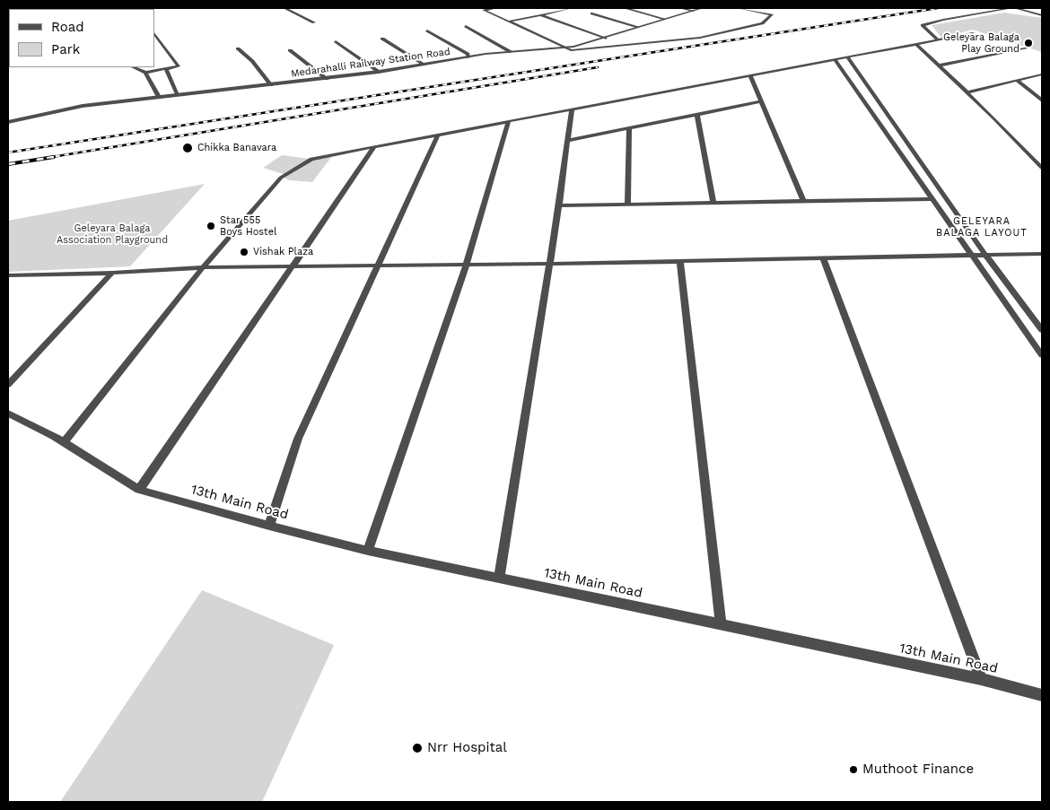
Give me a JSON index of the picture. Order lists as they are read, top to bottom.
{
  "streets": {
    "street": ["Medarahalli Railway Station Road", "13th Main Road"]
  },
  "districts": ["GELEYARA BALAGA LAYOUT"],
  "parks": ["Geleyara Balaga Association Playground"],
  "places": [
    "Geleyara Balaga Play Ground",
    "Chikka Banavara",
    "Star 555 Boys Hostel",
    "Vishak Plaza",
    "Nrr Hospital",
    "Muthoot Finance"
  ],
  "legend": ["Road", "Park"]
}
